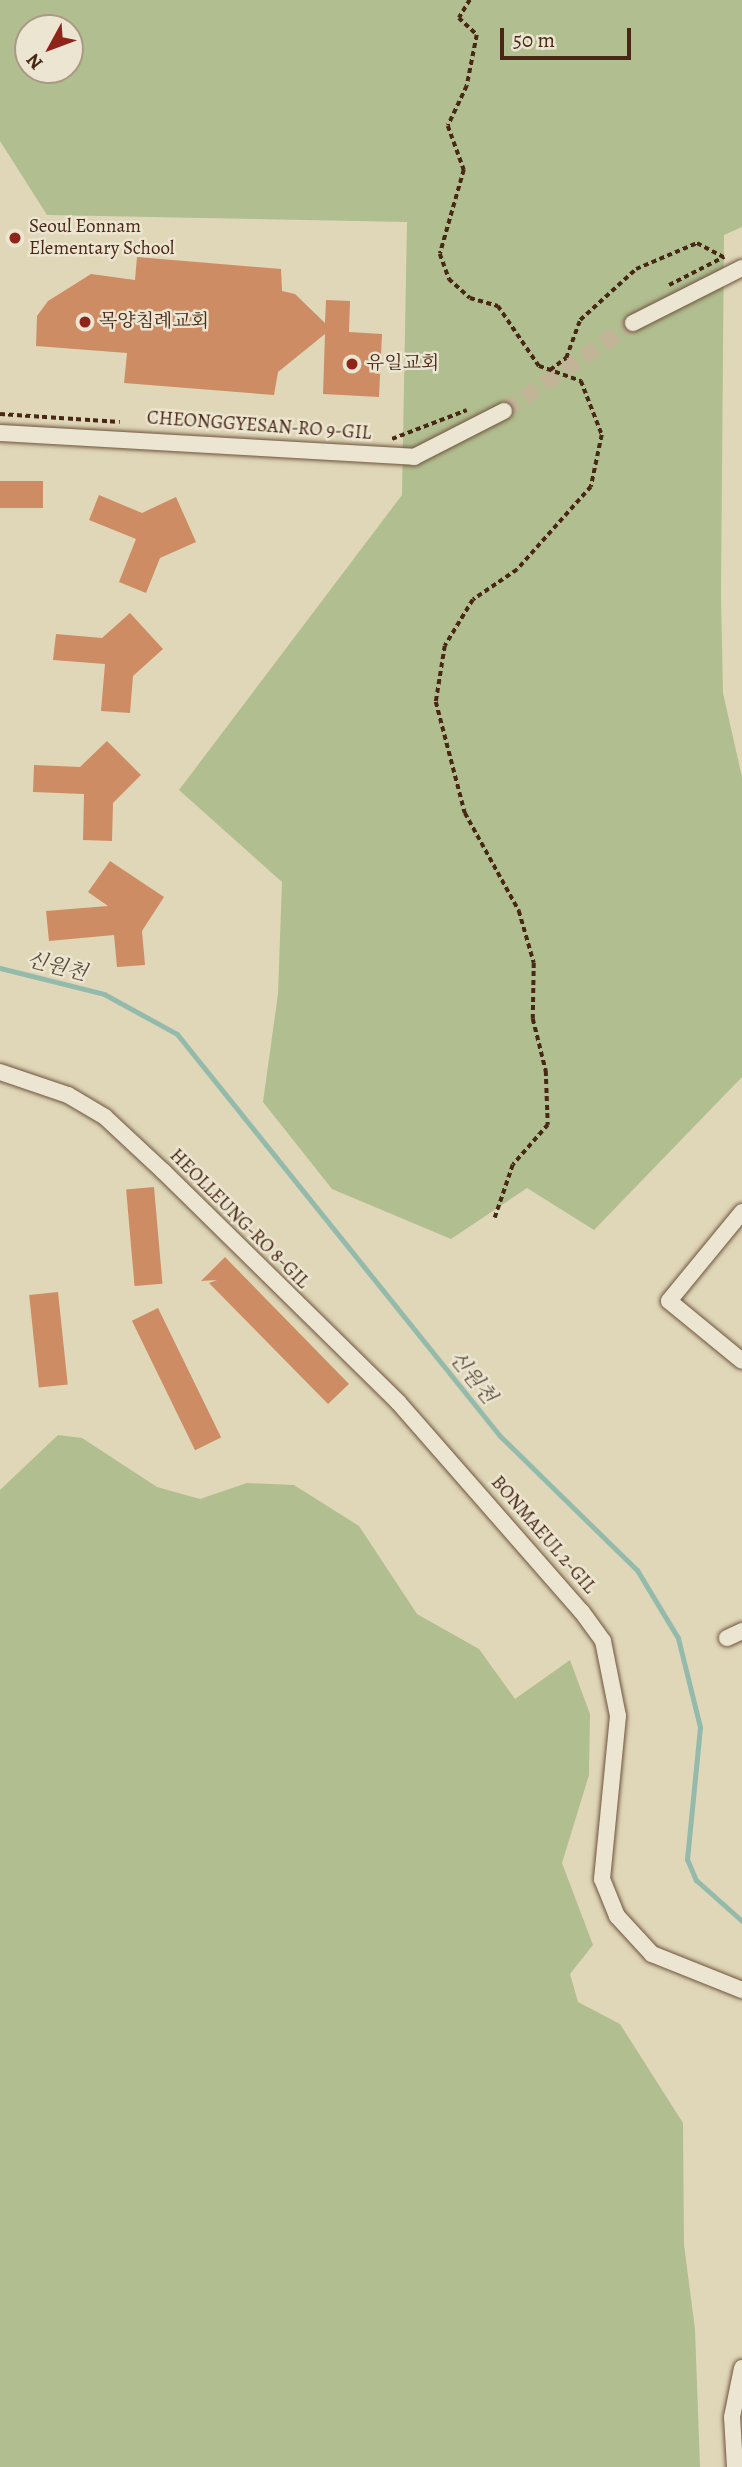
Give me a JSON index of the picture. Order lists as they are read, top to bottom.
{
  "streets": {
    "street": ["CHEONGGYESAN-RO 9-GIL", "HEOLLEUNG-RO 8-GIL", "BONMAEUL 2-GIL"]
  },
  "crossings": [
    ["HEOLLEUNG-RO 8-GIL", "BONMAEUL 2-GIL"]
  ],
  "water": ["신원천"],
  "places": ["Seoul Eonnam Elementary School", "목양침례교회", "유일교회"],
  "scale_bar": "50 m",
  "north": "bottom left"
}
